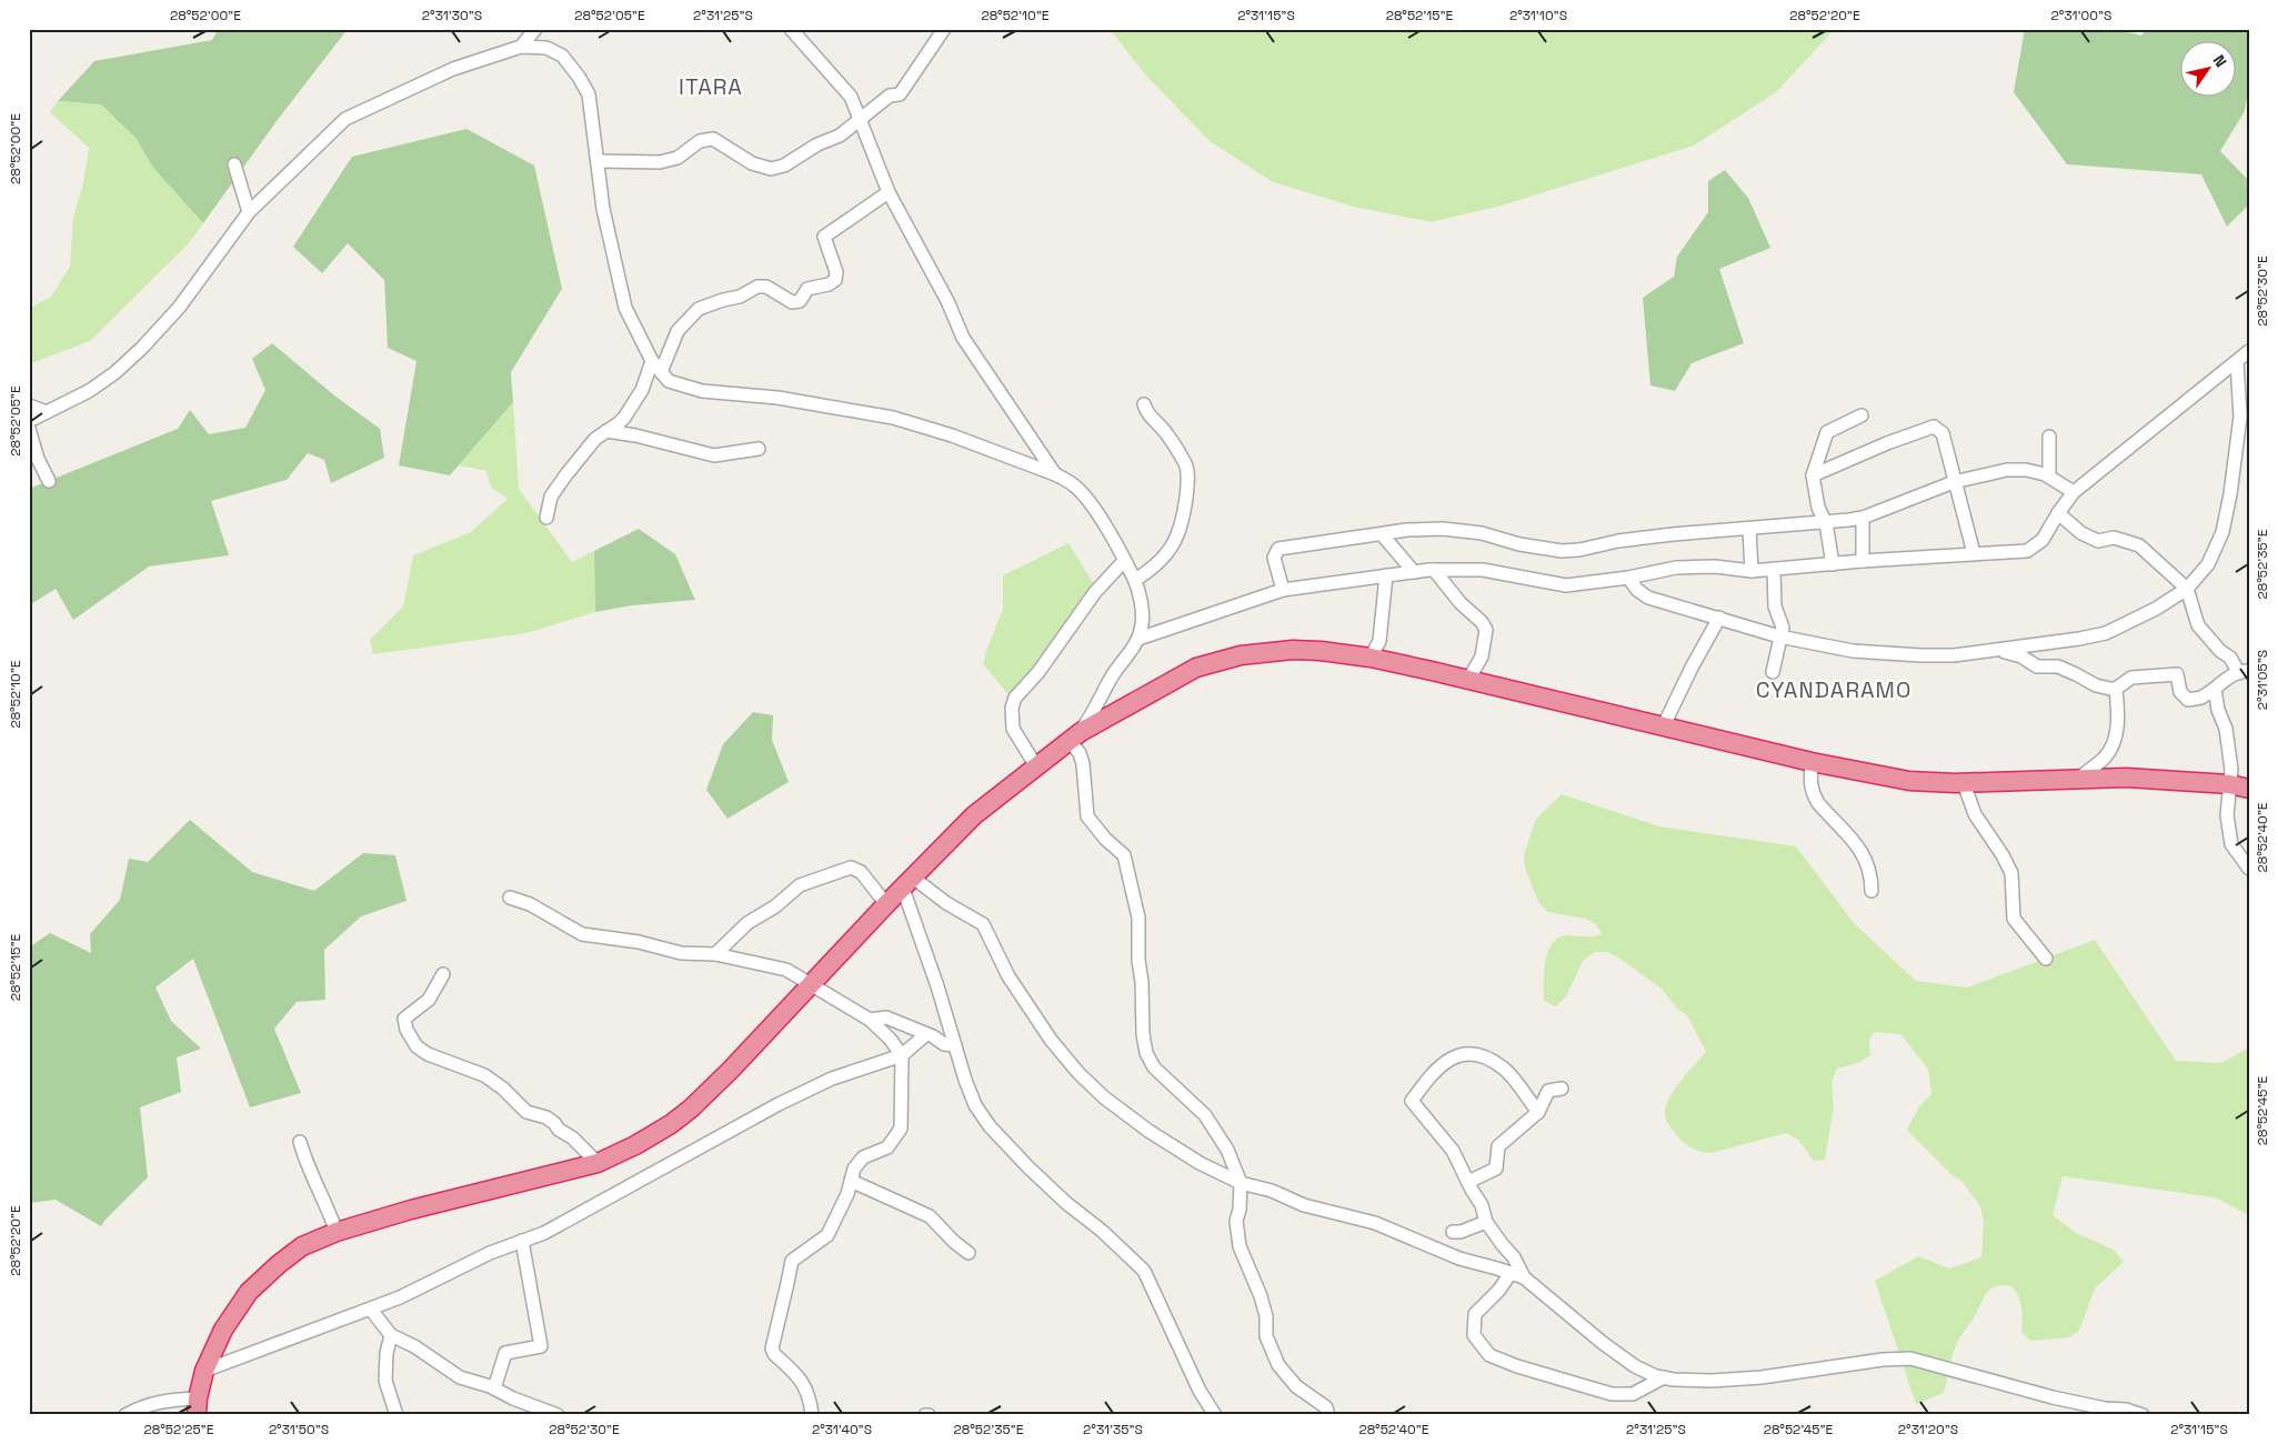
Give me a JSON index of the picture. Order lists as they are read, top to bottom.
{
  "districts": ["ITARA", "CYANDARAMO"],
  "north": "top right",
  "coordinates": [
    "28°52'00\"E",
    "2°31'30\"S",
    "28°52'05\"E",
    "2°31'25\"S",
    "28°52'10\"E",
    "2°31'15\"S",
    "28°52'15\"E",
    "2°31'10\"S",
    "28°52'20\"E",
    "2°31'00\"S",
    "28°52'30\"E",
    "28°52'35\"E",
    "2°31'05\"S",
    "28°52'40\"E",
    "28°52'45\"E",
    "28°52'25\"E",
    "2°31'50\"S",
    "2°31'40\"S",
    "2°31'35\"S",
    "2°31'20\"S"
  ]
}
